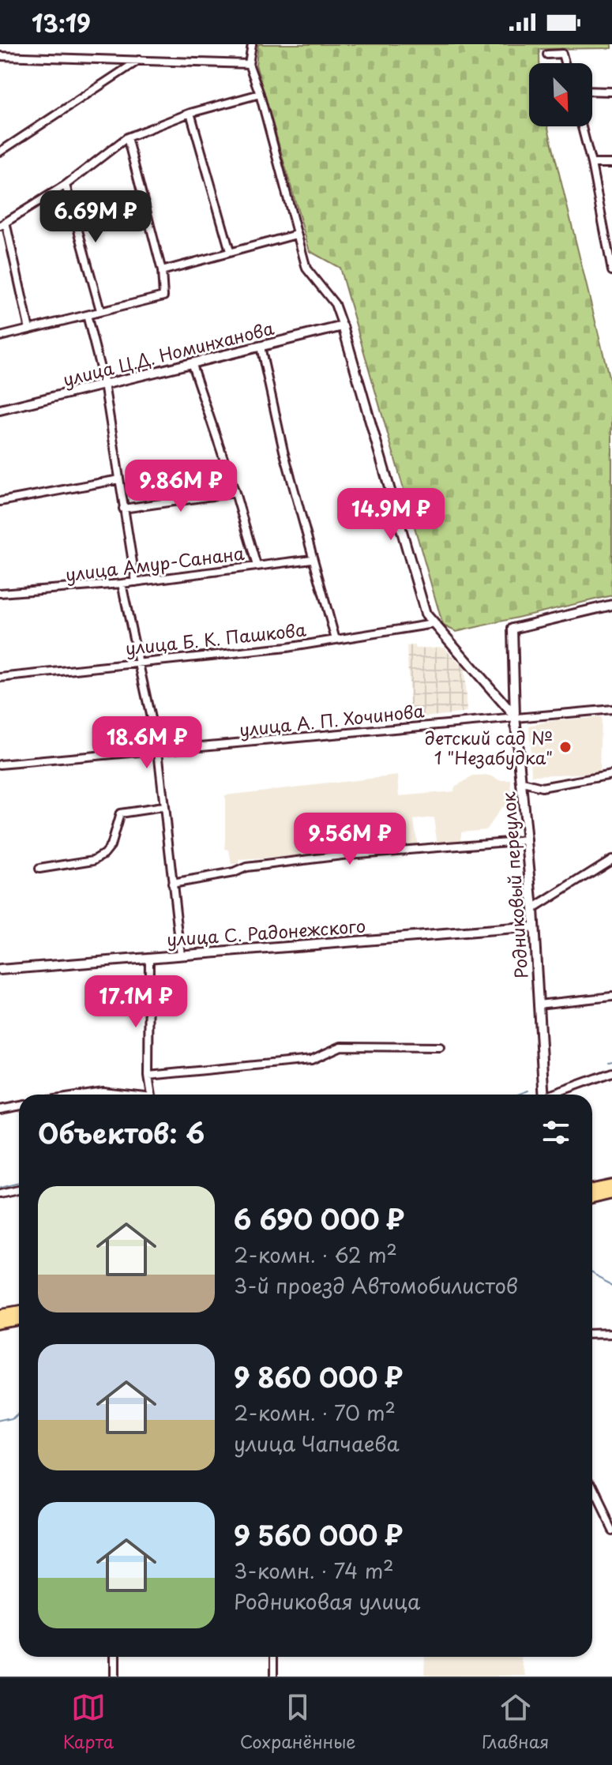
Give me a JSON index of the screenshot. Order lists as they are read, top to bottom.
{
  "streets": {
    "street": [
      "улица Ц.Д. Номинханова",
      "улица Амур-Санана",
      "улица Б. К. Пашкова",
      "улица А. П. Хочинова",
      "Родниковый переулок",
      "улица С. Радонежского"
    ]
  },
  "crossings": [
    ["улица А. П. Хочинова", "Родниковый переулок"],
    ["Родниковый переулок", "улица С. Радонежского"]
  ],
  "places": ["детский сад № 1 \"Незабудка\""],
  "north": "bottom right",
  "page": {
    "status": "13:19",
    "price": [
      "6.69M ₽",
      "9.86M ₽",
      "14.9M ₽",
      "18.6M ₽",
      "9.56M ₽",
      "17.1M ₽"
    ],
    "heading": "Объектов: 6",
    "list": [
      {
        "name": "6 690 000 ₽",
        "note": "2-комн. · 62 m² · 3-й проезд Автомобилистов"
      },
      {
        "name": "9 860 000 ₽",
        "note": "2-комн. · 70 m² · улица Чапчаева"
      },
      {
        "name": "9 560 000 ₽",
        "note": "3-комн. · 74 m² · Родниковая улица"
      }
    ],
    "tabs": ["Карта", "Сохранённые", "Главная"]
  }
}
